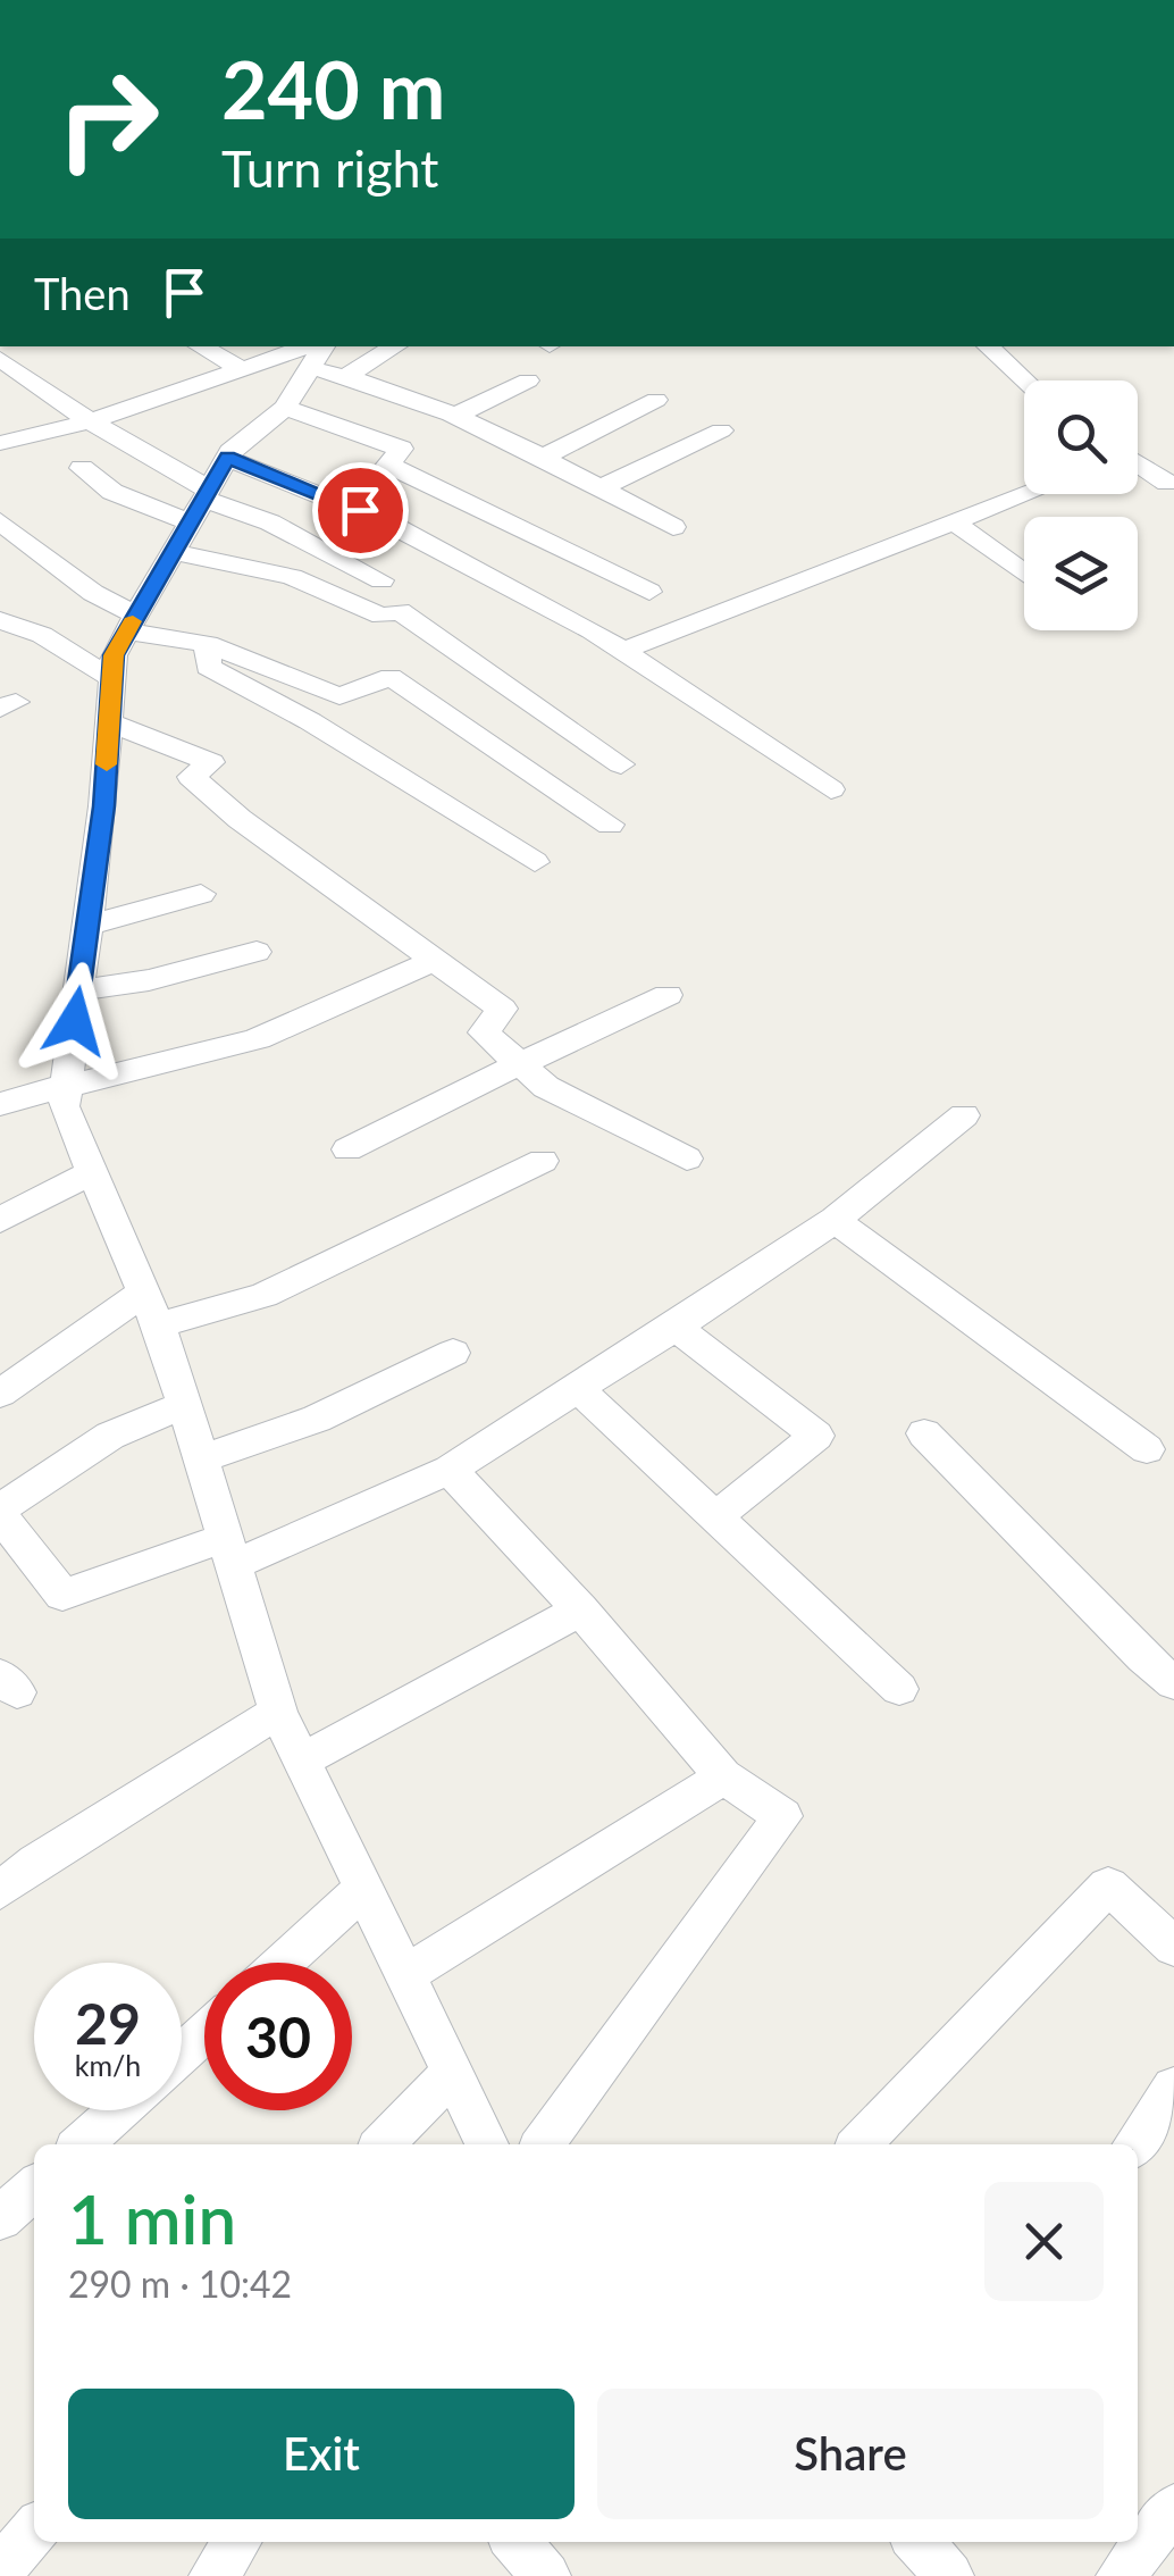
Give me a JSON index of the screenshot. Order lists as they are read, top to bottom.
{
  "page": {
    "turn": ["240 m", "Turn right"],
    "then": "Then",
    "speed": "29 km/h",
    "limit": "30",
    "heading": ["1 min", "290 m · 10:42"],
    "buttons": ["Exit", "Share"]
  }
}
